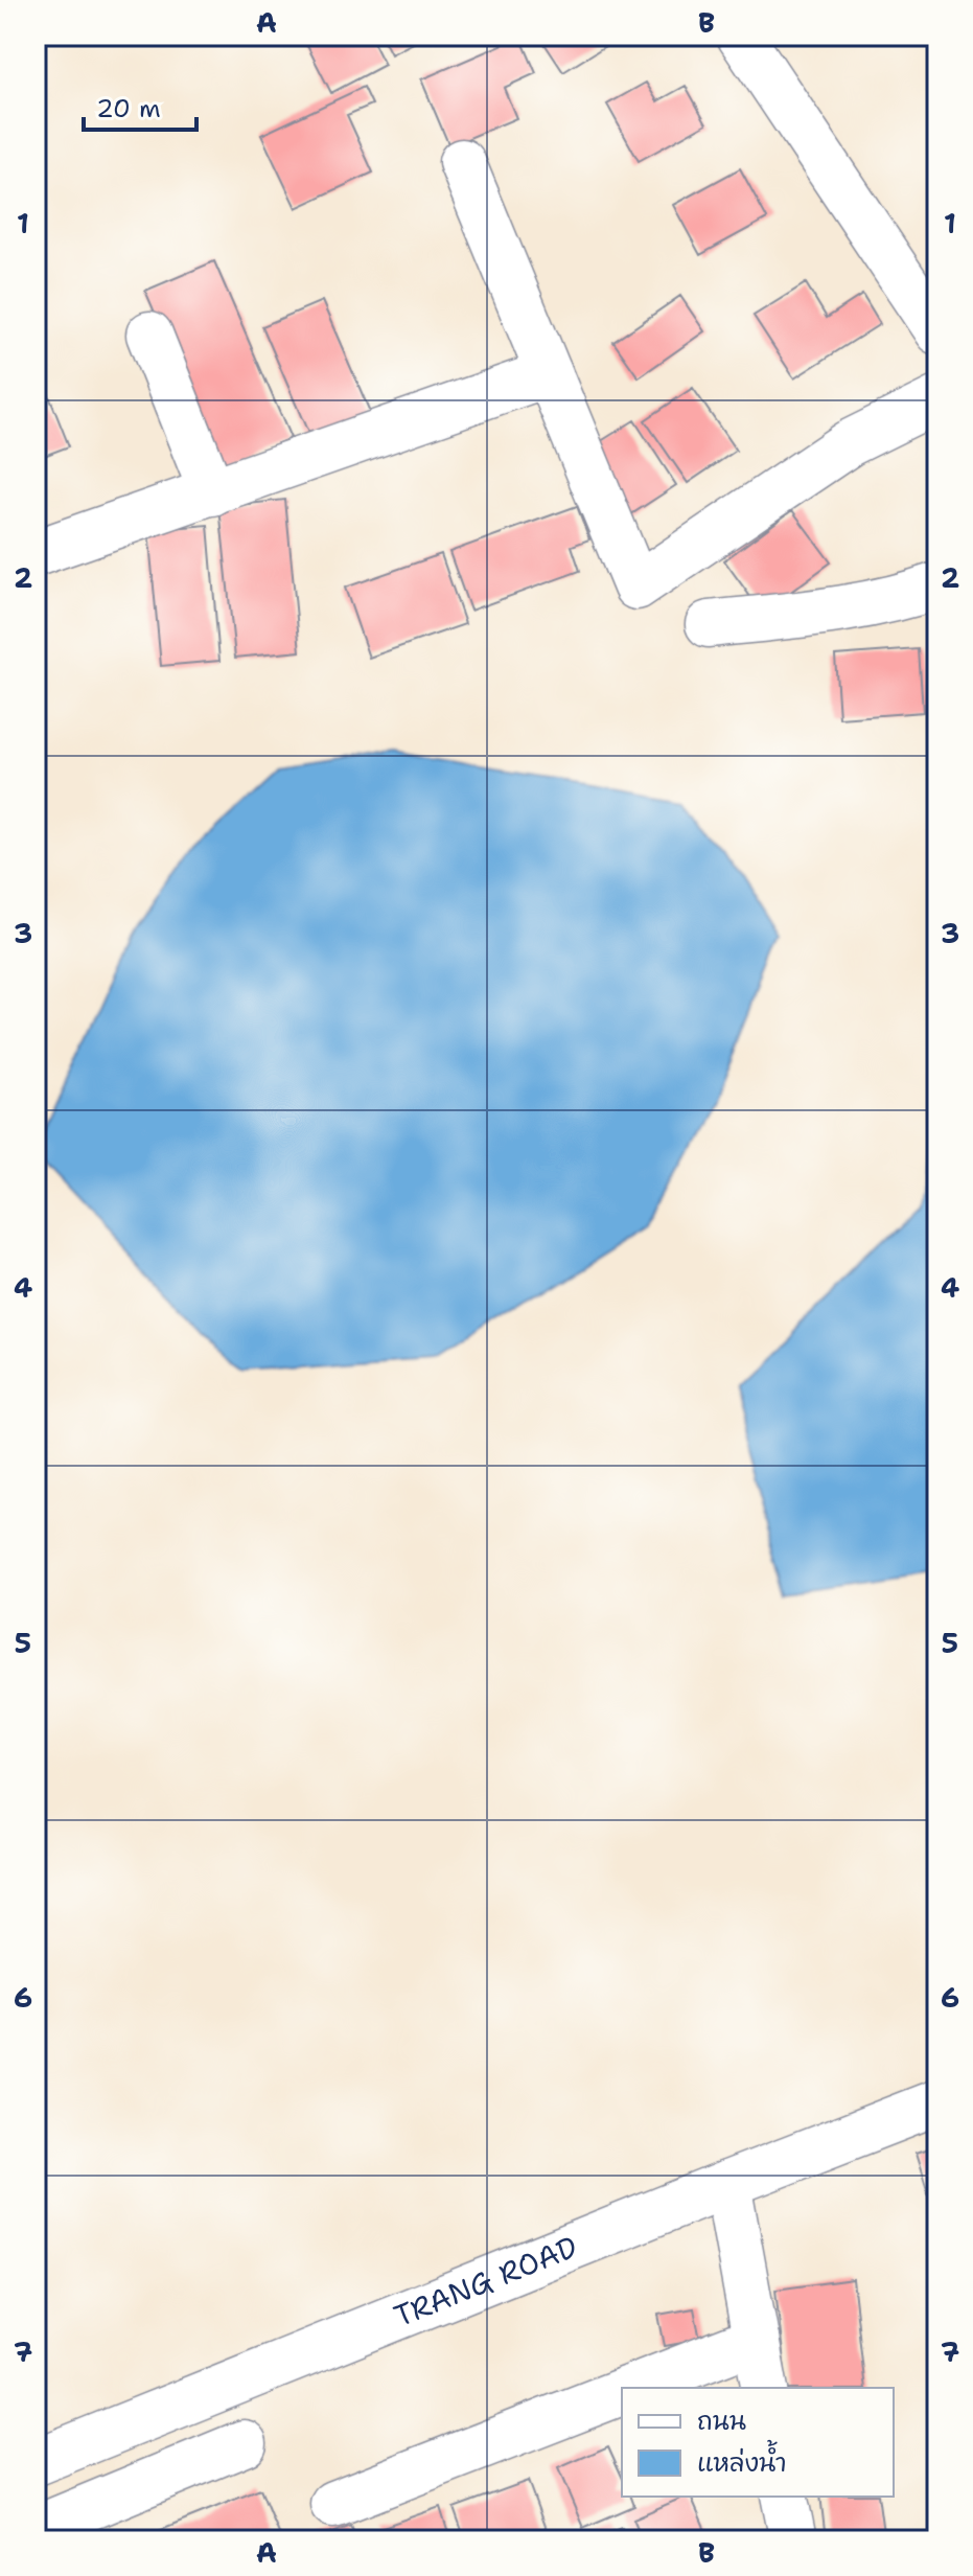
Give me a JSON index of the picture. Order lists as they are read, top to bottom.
{
  "streets": {
    "street": ["TRANG ROAD"]
  },
  "legend": ["ถนน", "แหล่งน้ำ"],
  "scale_bar": "20 m",
  "grid": {
    "columns": ["A", "B"],
    "rows": [
      "1",
      "2",
      "3",
      "4",
      "5",
      "6",
      "7"
    ]
  }
}
